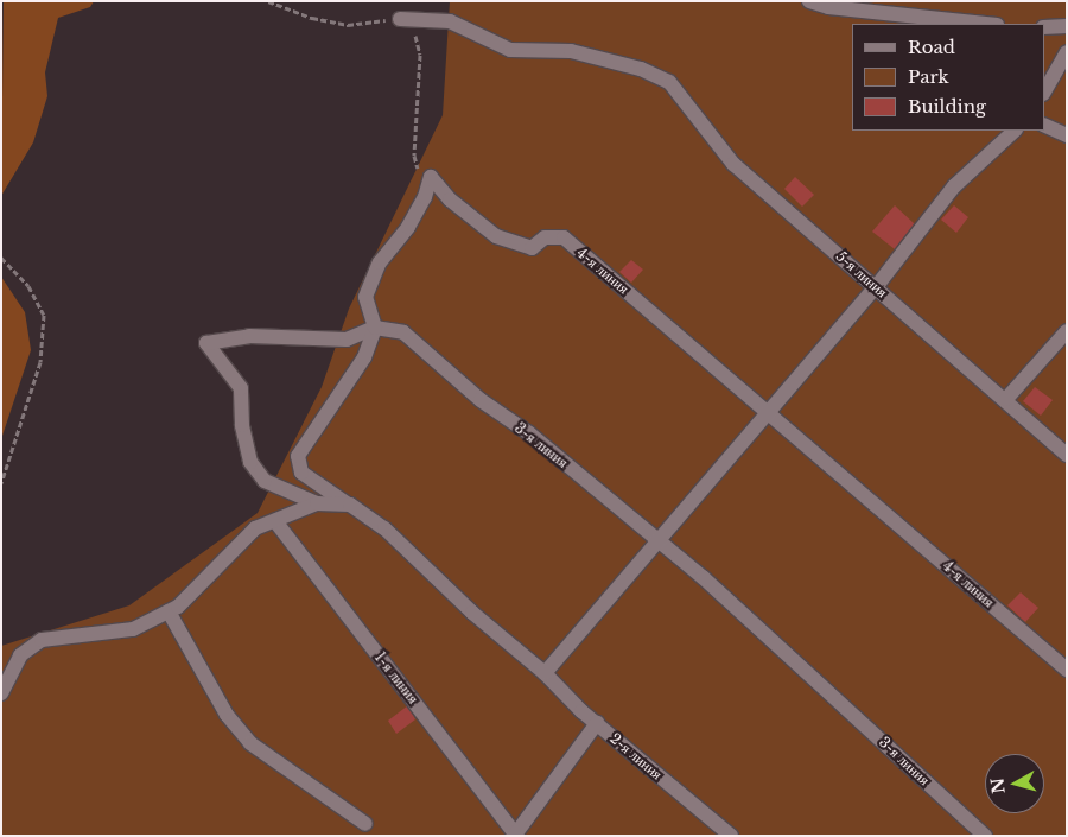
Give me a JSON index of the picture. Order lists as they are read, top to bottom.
{
  "streets": {
    "street": [
      "4-я линия",
      "5-я линия",
      "3-я линия",
      "1-я линия",
      "2-я линия"
    ]
  },
  "legend": ["Road", "Park", "Building"],
  "north": "left"
}
